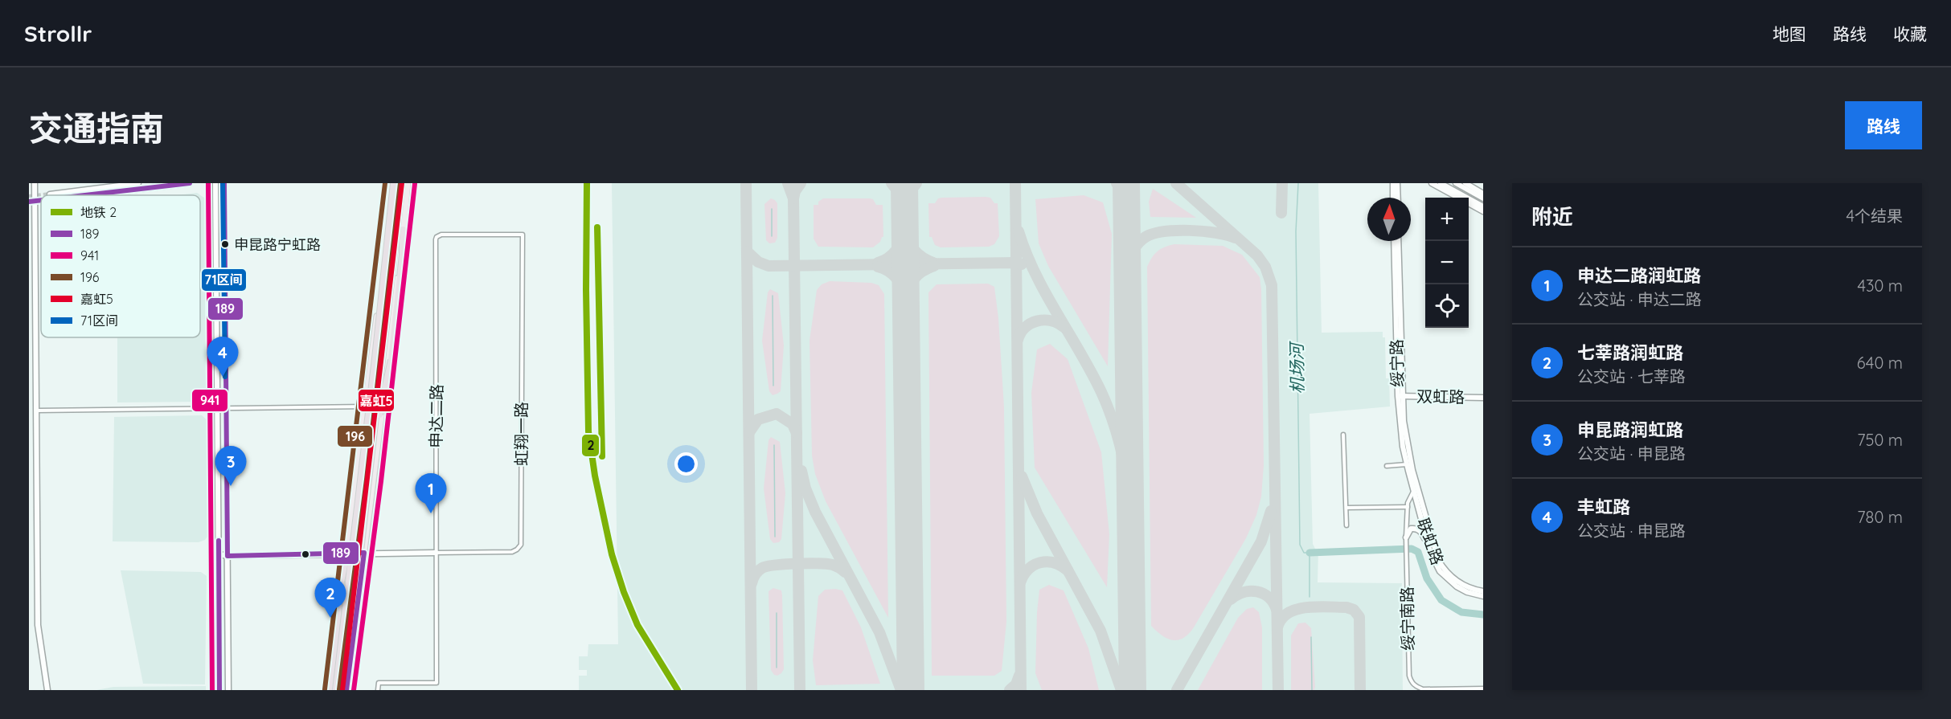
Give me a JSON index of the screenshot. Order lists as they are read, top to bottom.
{
  "streets": {
    "main road": ["绥宁路", "双虹路", "联虹路"],
    "street": ["申达二路", "虹翔一路", "绥宁南路"]
  },
  "crossings": [
    ["绥宁路", "双虹路"],
    ["绥宁路", "联虹路"],
    ["绥宁路", "绥宁南路"],
    ["申达二路", "虹翔一路"],
    ["联虹路", "绥宁南路"]
  ],
  "water": ["机场河"],
  "places": ["申昆路宁虹路"],
  "lines": [
    "metro line 2",
    "transit line 189",
    "transit line 941",
    "transit line 196",
    "transit line 嘉虹5",
    "transit line 71区间"
  ],
  "legend": [
    "地铁 2",
    "189",
    "941",
    "196",
    "嘉虹5",
    "71区间"
  ],
  "north": "top",
  "page": {
    "header": "Strollr",
    "nav": ["地图", "路线", "收藏"],
    "title": "交通指南",
    "buttons": "路线",
    "heading": ["附近", "4个结果"],
    "map_buttons": ["+", "−"],
    "list": [
      {
        "mark": "1",
        "name": "申达二路润虹路",
        "note": "公交站 · 申达二路",
        "value": "430 m"
      },
      {
        "mark": "2",
        "name": "七莘路润虹路",
        "note": "公交站 · 七莘路",
        "value": "640 m"
      },
      {
        "mark": "3",
        "name": "申昆路润虹路",
        "note": "公交站 · 申昆路",
        "value": "750 m"
      },
      {
        "mark": "4",
        "name": "丰虹路",
        "note": "公交站 · 申昆路",
        "value": "780 m"
      }
    ],
    "pins": [
      "4",
      "3",
      "1",
      "2"
    ]
  }
}
